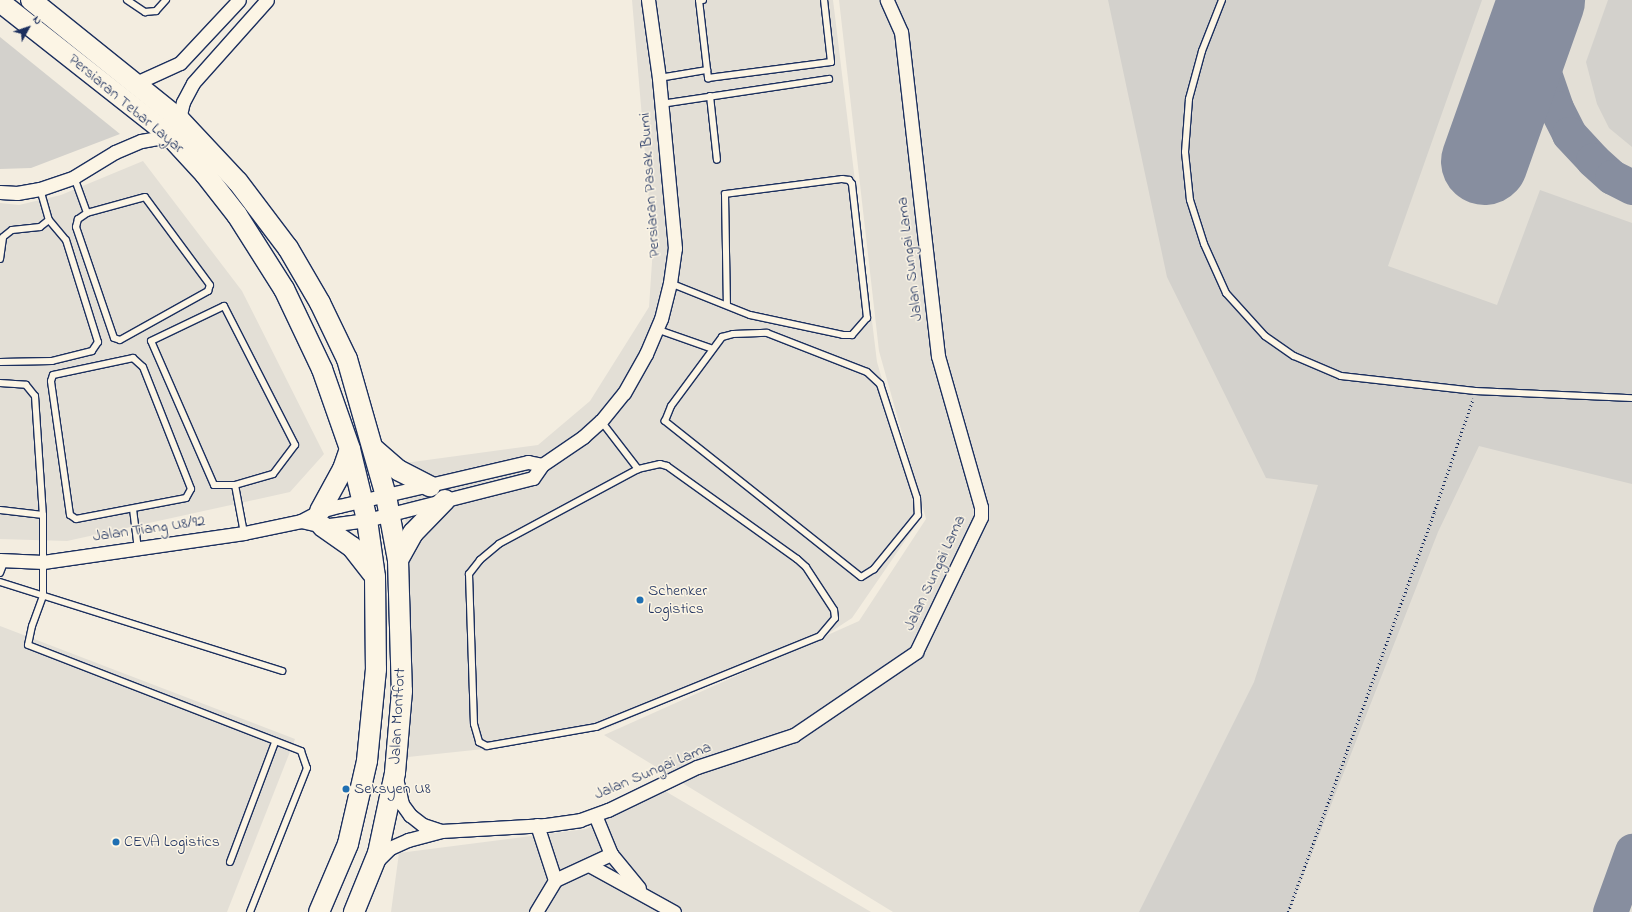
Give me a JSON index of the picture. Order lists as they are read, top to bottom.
{
  "streets": {
    "main road": ["Persiaran Tebar Layar", "Jalan Montfort"],
    "street": ["Persiaran Pasak Bumi", "Jalan Sungai Lama", "Jalan Tiang U8/92"]
  },
  "crossings": [
    ["Persiaran Tebar Layar", "Persiaran Pasak Bumi"],
    ["Persiaran Tebar Layar", "Jalan Tiang U8/92"],
    ["Persiaran Tebar Layar", "Jalan Montfort"],
    ["Persiaran Pasak Bumi", "Jalan Tiang U8/92"],
    ["Persiaran Pasak Bumi", "Jalan Montfort"],
    ["Jalan Tiang U8/92", "Jalan Montfort"]
  ],
  "places": ["Schenker Logistics", "Seksyen U8", "CEVA Logistics"],
  "north": "top right"
}
